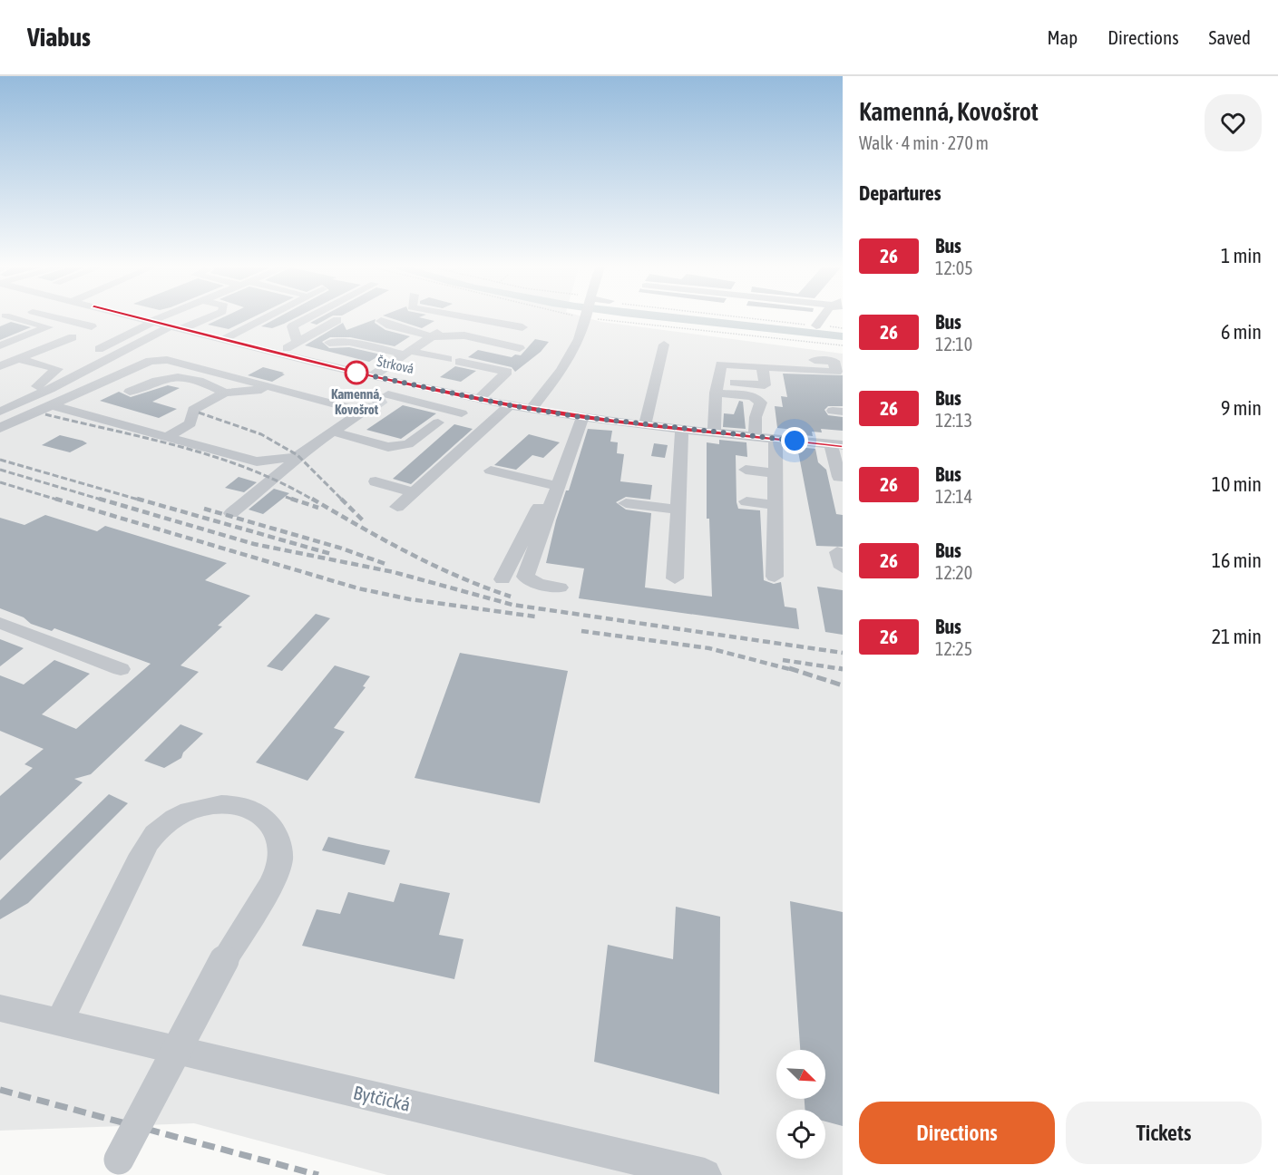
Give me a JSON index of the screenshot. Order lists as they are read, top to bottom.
{
  "streets": {
    "street": ["Štrková", "Bytčická"]
  },
  "places": ["Kamenná, Kovošrot"],
  "lines": ["bus line 26"],
  "north": "bottom right",
  "page": {
    "header": "Viabus",
    "nav": ["Map", "Directions", "Saved"],
    "heading": [
      ["Kamenná, Kovošrot", "Walk · 4 min · 270 m"],
      "Departures"
    ],
    "list": [
      {
        "mark": "26",
        "name": "Bus",
        "note": "12:05",
        "value": "1 min"
      },
      {
        "mark": "26",
        "name": "Bus",
        "note": "12:10",
        "value": "6 min"
      },
      {
        "mark": "26",
        "name": "Bus",
        "note": "12:13",
        "value": "9 min"
      },
      {
        "mark": "26",
        "name": "Bus",
        "note": "12:14",
        "value": "10 min"
      },
      {
        "mark": "26",
        "name": "Bus",
        "note": "12:20",
        "value": "16 min"
      },
      {
        "mark": "26",
        "name": "Bus",
        "note": "12:25",
        "value": "21 min"
      }
    ],
    "buttons": ["Directions", "Tickets"]
  }
}
